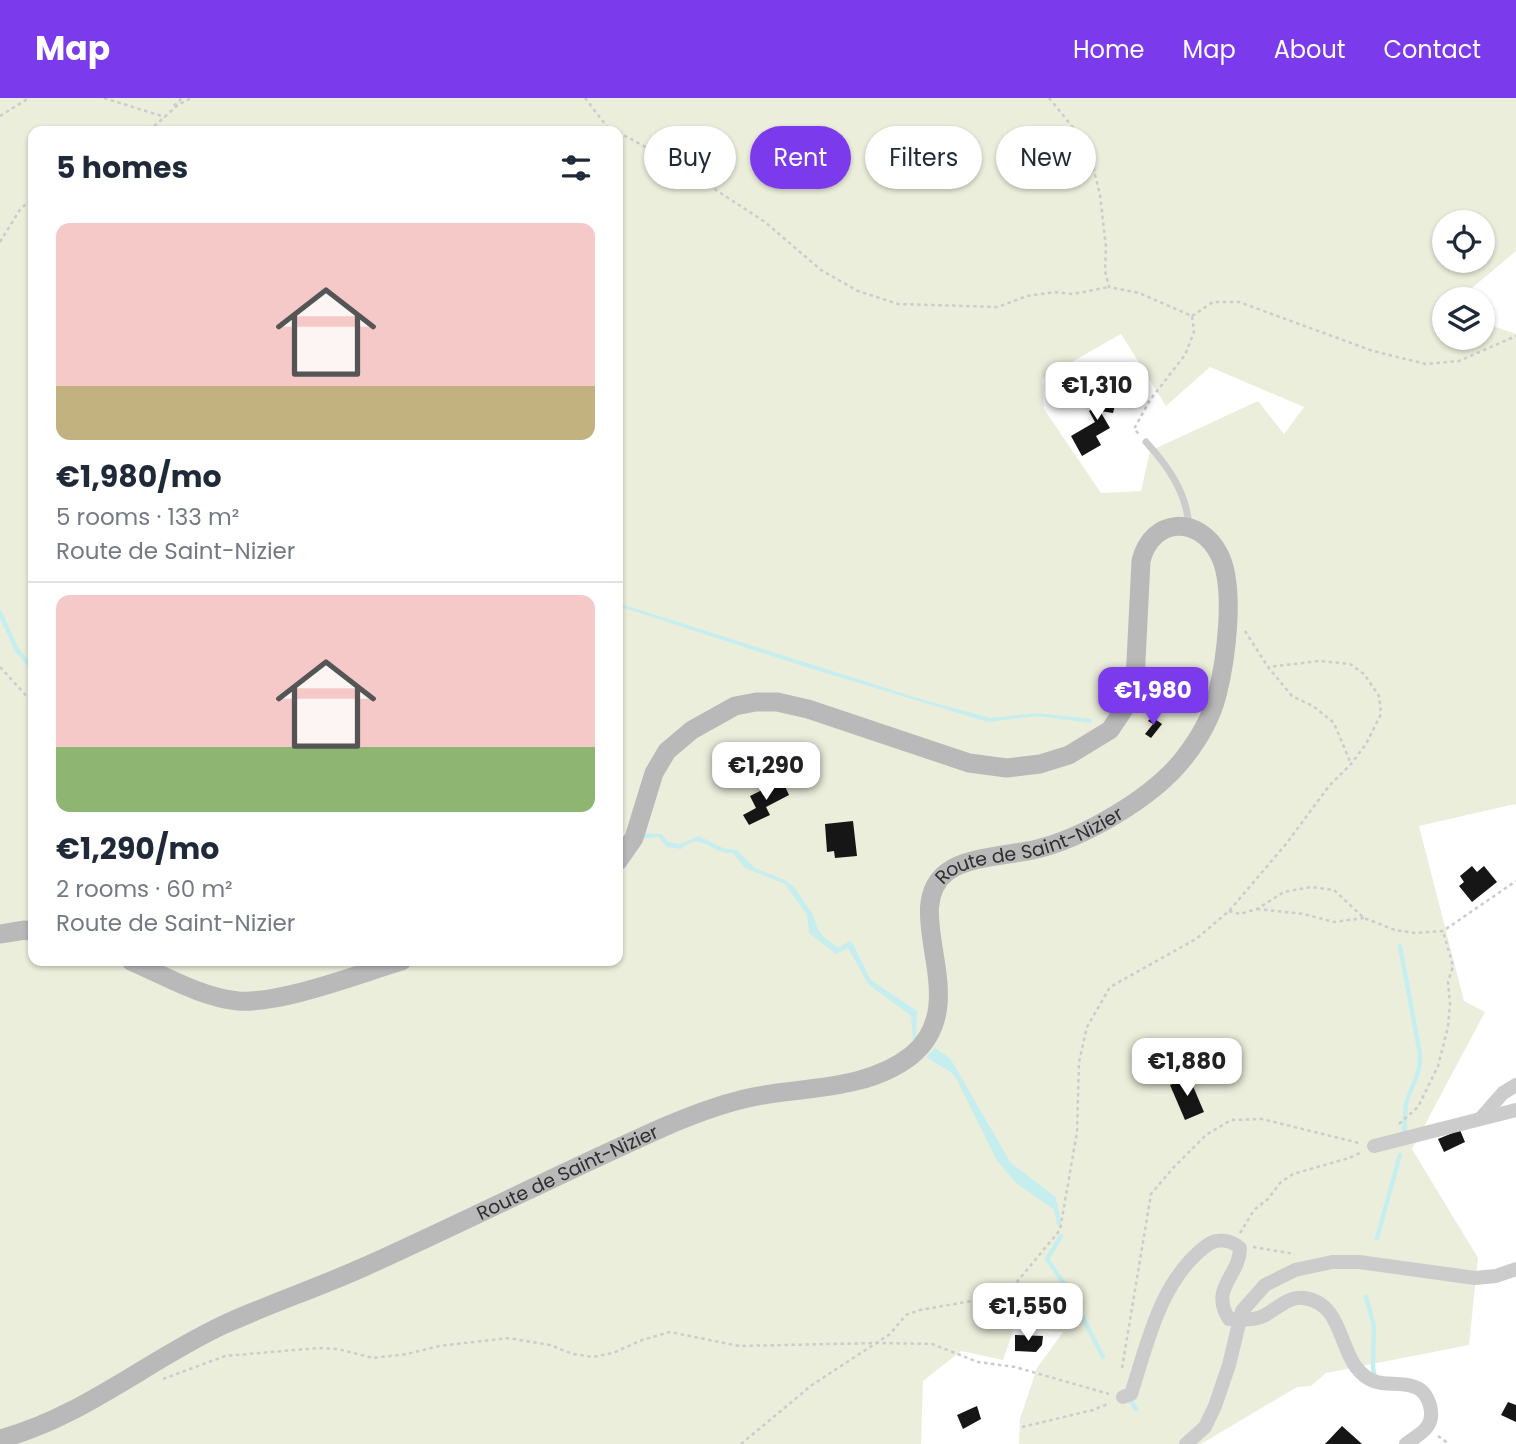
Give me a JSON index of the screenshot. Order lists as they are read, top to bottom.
{
  "streets": {
    "main road": ["Route de Saint-Nizier"]
  },
  "page": {
    "header": "Map",
    "nav": [
      "Home",
      "Map",
      "About",
      "Contact"
    ],
    "chip": [
      "Buy",
      "Rent",
      "Filters",
      "New"
    ],
    "heading": "5 homes",
    "list": [
      {
        "name": "€1,980/mo",
        "note": "5 rooms · 133 m² · Route de Saint-Nizier"
      },
      {
        "name": "€1,290/mo",
        "note": "2 rooms · 60 m² · Route de Saint-Nizier"
      }
    ],
    "price": [
      "€1,310",
      "€1,980",
      "€1,290",
      "€1,880",
      "€1,550"
    ]
  }
}
